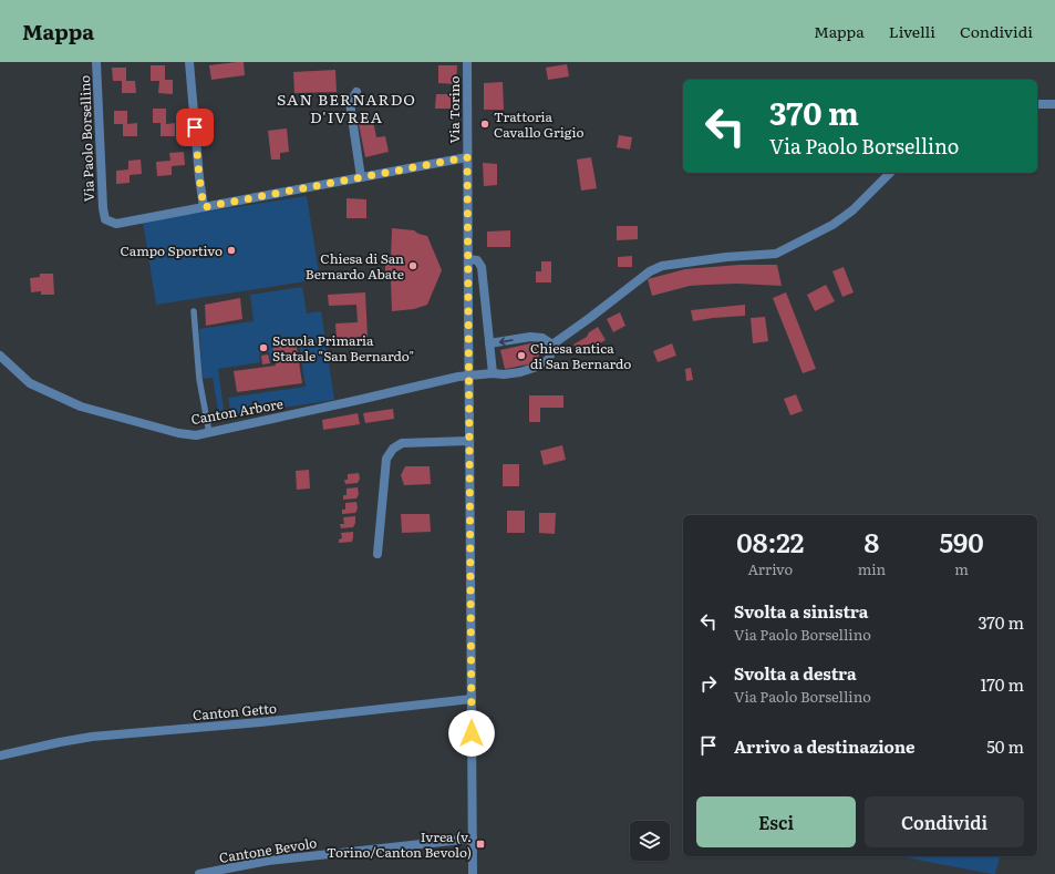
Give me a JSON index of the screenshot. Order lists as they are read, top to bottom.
{
  "streets": {
    "street": [
      "Via Torino",
      "Via Paolo Borsellino",
      "Canton Arbore",
      "Canton Getto",
      "Cantone Bevolo"
    ]
  },
  "crossings": [
    ["Via Torino", "Via Paolo Borsellino"],
    ["Via Torino", "Canton Getto"],
    ["Via Torino", "Cantone Bevolo"]
  ],
  "districts": ["SAN BERNARDO D'IVREA"],
  "places": {
    "other": [
      "Trattoria Cavallo Grigio",
      "Campo Sportivo",
      "Chiesa di San Bernardo Abate",
      "Scuola Primaria Statale \"San Bernardo\"",
      "Chiesa antica di San Bernardo"
    ],
    "transit": ["Ivrea (v. Torino/Canton Bevolo)"]
  },
  "page": {
    "header": "Mappa",
    "nav": ["Mappa", "Livelli", "Condividi"],
    "turn": ["370 m", "Via Paolo Borsellino"],
    "eta": [
      "08:22",
      "Arrivo",
      "8",
      "min",
      "590",
      "m"
    ],
    "list": [
      {
        "name": "Svolta a sinistra",
        "note": "Via Paolo Borsellino",
        "value": "370 m"
      },
      {
        "name": "Svolta a destra",
        "note": "Via Paolo Borsellino",
        "value": "170 m"
      },
      {
        "name": "Arrivo a destinazione",
        "value": "50 m"
      }
    ],
    "buttons": ["Esci", "Condividi"]
  }
}
